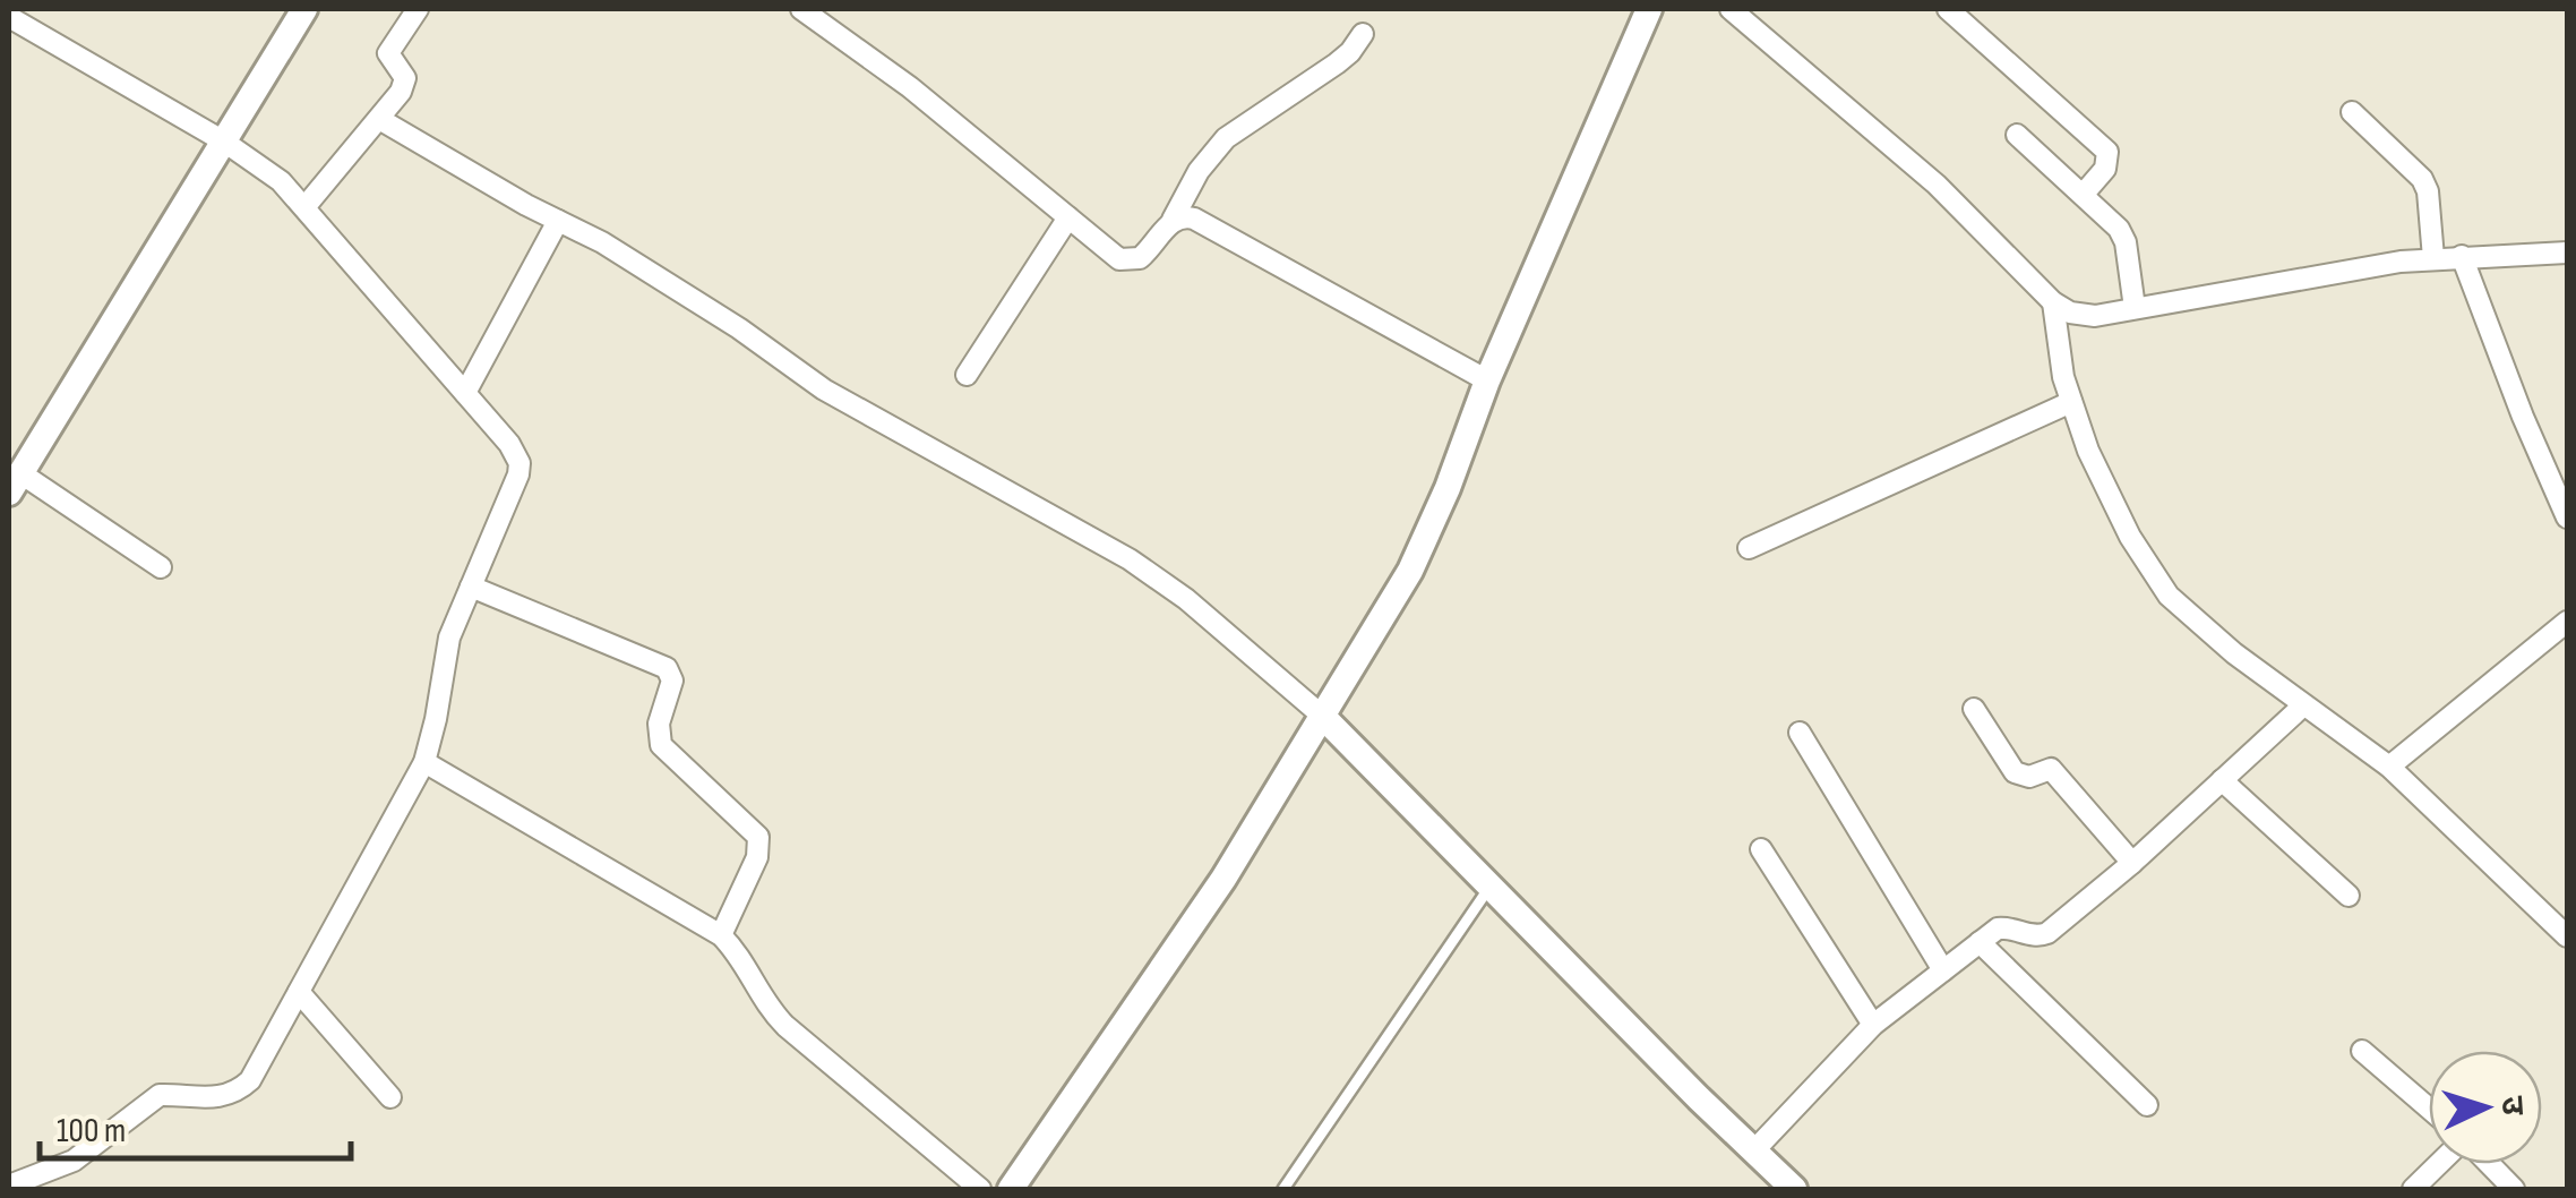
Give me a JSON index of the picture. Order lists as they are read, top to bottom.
{
  "scale_bar": "100 m",
  "north": "right"
}
